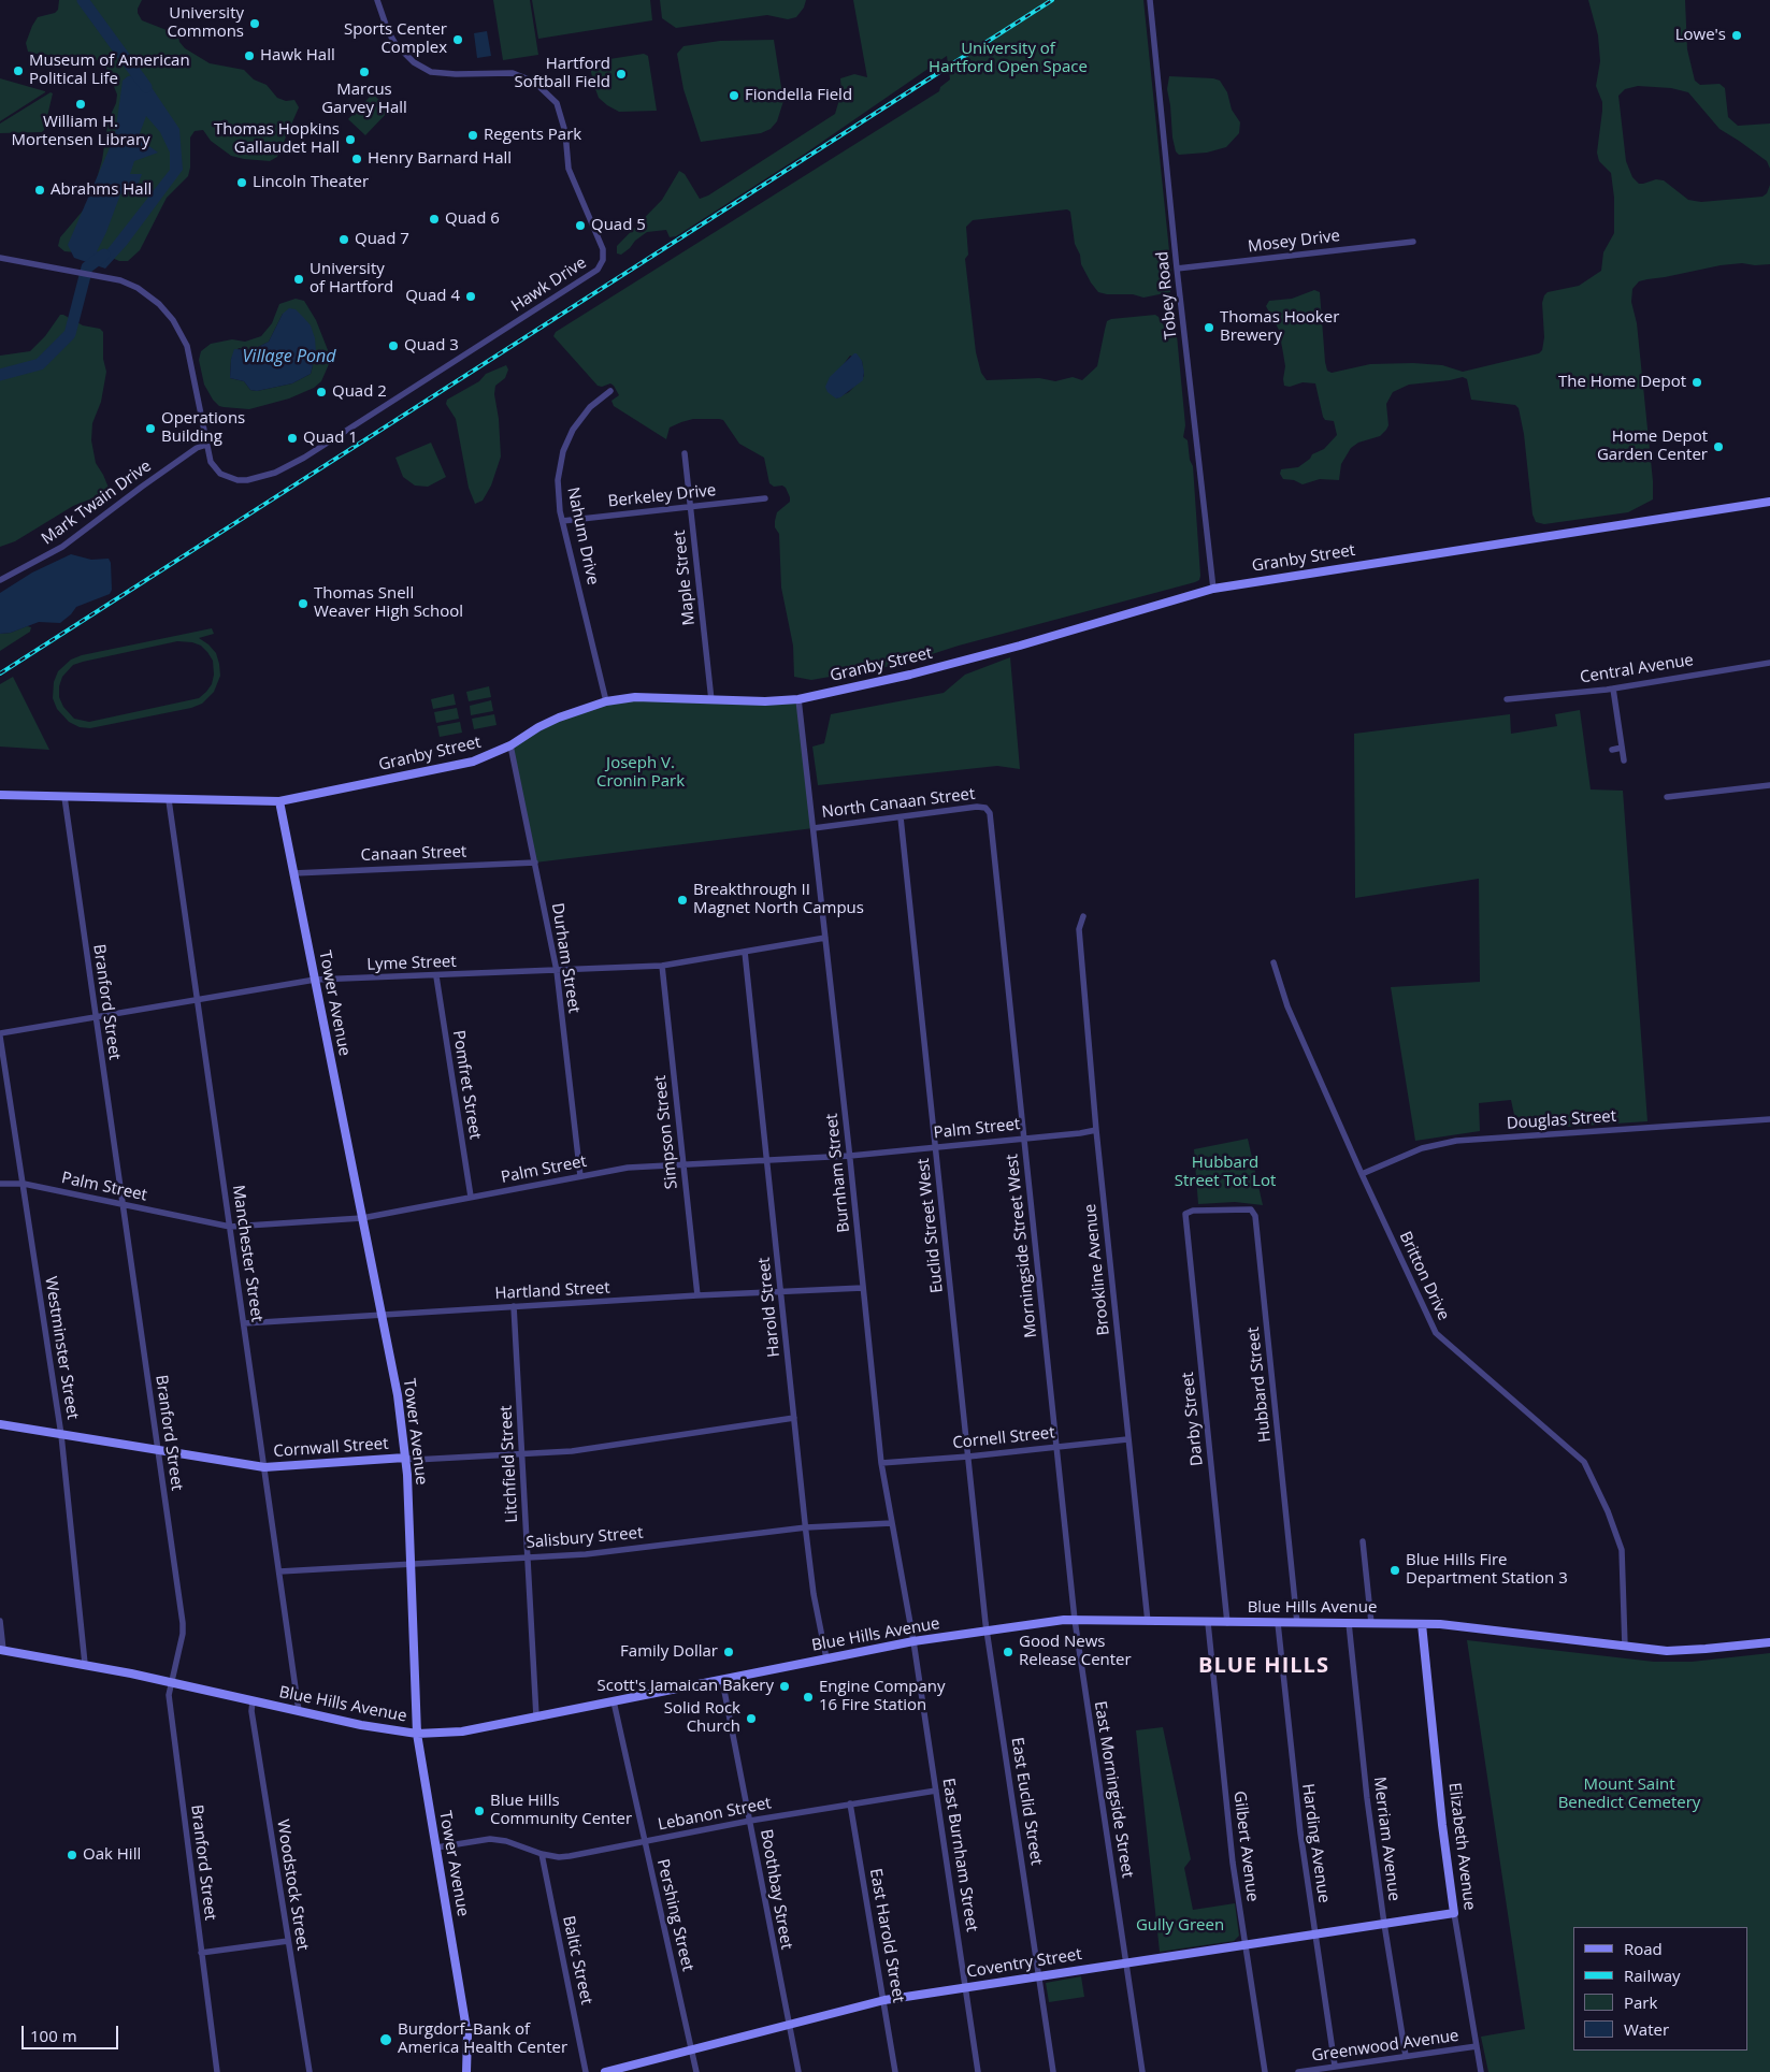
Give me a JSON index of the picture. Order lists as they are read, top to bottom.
{
  "streets": {
    "main road": [
      "Granby Street",
      "Tower Avenue",
      "Cornwall Street",
      "Blue Hills Avenue",
      "Elizabeth Avenue",
      "Coventry Street"
    ],
    "street": [
      "Mosey Drive",
      "Hawk Drive",
      "Tobey Road",
      "Berkeley Drive",
      "Mark Twain Drive",
      "Nahum Drive",
      "Maple Street",
      "Central Avenue",
      "North Canaan Street",
      "Canaan Street",
      "Durham Street",
      "Lyme Street",
      "Branford Street",
      "Pomfret Street",
      "Douglas Street",
      "Palm Street",
      "Simpson Street",
      "Burnham Street",
      "Euclid Street West",
      "Morningside Street West",
      "Manchester Street",
      "Brookline Avenue",
      "Britton Drive",
      "Hartland Street",
      "Harold Street",
      "Westminster Street",
      "Hubbard Street",
      "Darby Street",
      "Cornell Street",
      "Litchfield Street",
      "Salisbury Street",
      "East Morningside Street",
      "East Euclid Street",
      "Lebanon Street",
      "Merriam Avenue",
      "Harding Avenue",
      "Gilbert Avenue",
      "East Burnham Street",
      "Woodstock Street",
      "Boothbay Street",
      "Pershing Street",
      "East Harold Street",
      "Baltic Street",
      "Greenwood Avenue"
    ]
  },
  "crossings": [
    ["Mosey Drive", "Tobey Road"],
    ["Hawk Drive", "Mark Twain Drive"],
    ["Tobey Road", "Granby Street"],
    ["Berkeley Drive", "Nahum Drive"],
    ["Berkeley Drive", "Maple Street"],
    ["Nahum Drive", "Granby Street"],
    ["Granby Street", "Maple Street"],
    ["Granby Street", "Durham Street"],
    ["Granby Street", "Branford Street"],
    ["Granby Street", "Tower Avenue"],
    ["Granby Street", "Burnham Street"],
    ["Granby Street", "Manchester Street"],
    ["North Canaan Street", "Burnham Street"],
    ["North Canaan Street", "Euclid Street West"],
    ["North Canaan Street", "Morningside Street West"],
    ["Canaan Street", "Durham Street"],
    ["Canaan Street", "Tower Avenue"],
    ["Durham Street", "Lyme Street"],
    ["Durham Street", "Palm Street"],
    ["Lyme Street", "Branford Street"],
    ["Lyme Street", "Tower Avenue"],
    ["Lyme Street", "Pomfret Street"],
    ["Lyme Street", "Simpson Street"],
    ["Lyme Street", "Burnham Street"],
    ["Lyme Street", "Manchester Street"],
    ["Lyme Street", "Harold Street"],
    ["Lyme Street", "Westminster Street"],
    ["Branford Street", "Palm Street"],
    ["Branford Street", "Cornwall Street"],
    ["Branford Street", "Blue Hills Avenue"],
    ["Tower Avenue", "Palm Street"],
    ["Tower Avenue", "Hartland Street"],
    ["Tower Avenue", "Cornwall Street"],
    ["Tower Avenue", "Salisbury Street"],
    ["Tower Avenue", "Blue Hills Avenue"],
    ["Tower Avenue", "Lebanon Street"],
    ["Pomfret Street", "Palm Street"],
    ["Douglas Street", "Britton Drive"],
    ["Palm Street", "Simpson Street"],
    ["Palm Street", "Burnham Street"],
    ["Palm Street", "Euclid Street West"],
    ["Palm Street", "Morningside Street West"],
    ["Palm Street", "Manchester Street"],
    ["Palm Street", "Brookline Avenue"],
    ["Palm Street", "Harold Street"],
    ["Palm Street", "Westminster Street"],
    ["Simpson Street", "Hartland Street"],
    ["Burnham Street", "Hartland Street"],
    ["Burnham Street", "Cornell Street"],
    ["Burnham Street", "Salisbury Street"],
    ["Burnham Street", "Blue Hills Avenue"],
    ["Burnham Street", "East Burnham Street"],
    ["Euclid Street West", "Cornell Street"],
    ["Euclid Street West", "Blue Hills Avenue"],
    ["Euclid Street West", "East Euclid Street"],
    ["Morningside Street West", "Cornell Street"],
    ["Morningside Street West", "Blue Hills Avenue"],
    ["Morningside Street West", "East Morningside Street"],
    ["Manchester Street", "Hartland Street"],
    ["Manchester Street", "Cornwall Street"],
    ["Manchester Street", "Salisbury Street"],
    ["Manchester Street", "Blue Hills Avenue"],
    ["Brookline Avenue", "Cornell Street"],
    ["Brookline Avenue", "Blue Hills Avenue"],
    ["Britton Drive", "Blue Hills Avenue"],
    ["Hartland Street", "Harold Street"],
    ["Hartland Street", "Litchfield Street"],
    ["Harold Street", "Cornwall Street"],
    ["Harold Street", "Salisbury Street"],
    ["Harold Street", "Blue Hills Avenue"],
    ["Westminster Street", "Cornwall Street"],
    ["Westminster Street", "Blue Hills Avenue"],
    ["Hubbard Street", "Darby Street"],
    ["Hubbard Street", "Blue Hills Avenue"],
    ["Darby Street", "Blue Hills Avenue"],
    ["Cornwall Street", "Litchfield Street"],
    ["Litchfield Street", "Salisbury Street"],
    ["Litchfield Street", "Blue Hills Avenue"],
    ["Blue Hills Avenue", "East Morningside Street"],
    ["Blue Hills Avenue", "East Euclid Street"],
    ["Blue Hills Avenue", "Merriam Avenue"],
    ["Blue Hills Avenue", "Harding Avenue"],
    ["Blue Hills Avenue", "Gilbert Avenue"],
    ["Blue Hills Avenue", "Elizabeth Avenue"],
    ["Blue Hills Avenue", "East Burnham Street"],
    ["Blue Hills Avenue", "Woodstock Street"],
    ["Blue Hills Avenue", "Boothbay Street"],
    ["Blue Hills Avenue", "Pershing Street"],
    ["East Morningside Street", "Coventry Street"],
    ["East Euclid Street", "Coventry Street"],
    ["Lebanon Street", "East Burnham Street"],
    ["Lebanon Street", "Boothbay Street"],
    ["Lebanon Street", "Pershing Street"],
    ["Lebanon Street", "East Harold Street"],
    ["Lebanon Street", "Baltic Street"],
    ["Merriam Avenue", "Coventry Street"],
    ["Merriam Avenue", "Greenwood Avenue"],
    ["Harding Avenue", "Coventry Street"],
    ["Harding Avenue", "Greenwood Avenue"],
    ["Gilbert Avenue", "Coventry Street"],
    ["Elizabeth Avenue", "Coventry Street"],
    ["Elizabeth Avenue", "Greenwood Avenue"],
    ["East Burnham Street", "Coventry Street"],
    ["Boothbay Street", "Coventry Street"],
    ["Pershing Street", "Coventry Street"],
    ["East Harold Street", "Coventry Street"]
  ],
  "districts": ["BLUE HILLS"],
  "water": ["Village Pond"],
  "parks": [
    "University of Hartford Open Space",
    "Joseph V. Cronin Park",
    "Hubbard Street Tot Lot",
    "Mount Saint Benedict Cemetery",
    "Gully Green"
  ],
  "places": [
    "University Commons",
    "Lowe's",
    "Sports Center Complex",
    "Hawk Hall",
    "Museum of American Political Life",
    "Marcus Garvey Hall",
    "Hartford Softball Field",
    "Fiondella Field",
    "William H. Mortensen Library",
    "Regents Park",
    "Thomas Hopkins Gallaudet Hall",
    "Henry Barnard Hall",
    "Lincoln Theater",
    "Abrahms Hall",
    "Quad 6",
    "Quad 5",
    "Quad 7",
    "University of Hartford",
    "Quad 4",
    "Thomas Hooker Brewery",
    "Quad 3",
    "The Home Depot",
    "Quad 2",
    "Operations Building",
    "Quad 1",
    "Home Depot Garden Center",
    "Thomas Snell Weaver High School",
    "Breakthrough II Magnet North Campus",
    "Blue Hills Fire Department Station 3",
    "Family Dollar",
    "Good News Release Center",
    "Scott's Jamaican Bakery",
    "Engine Company 16 Fire Station",
    "Solid Rock Church",
    "Blue Hills Community Center",
    "Oak Hill",
    "Burgdorf–Bank of America Health Center"
  ],
  "legend": [
    "Road",
    "Railway",
    "Park",
    "Water"
  ],
  "scale_bar": "100 m"
}
